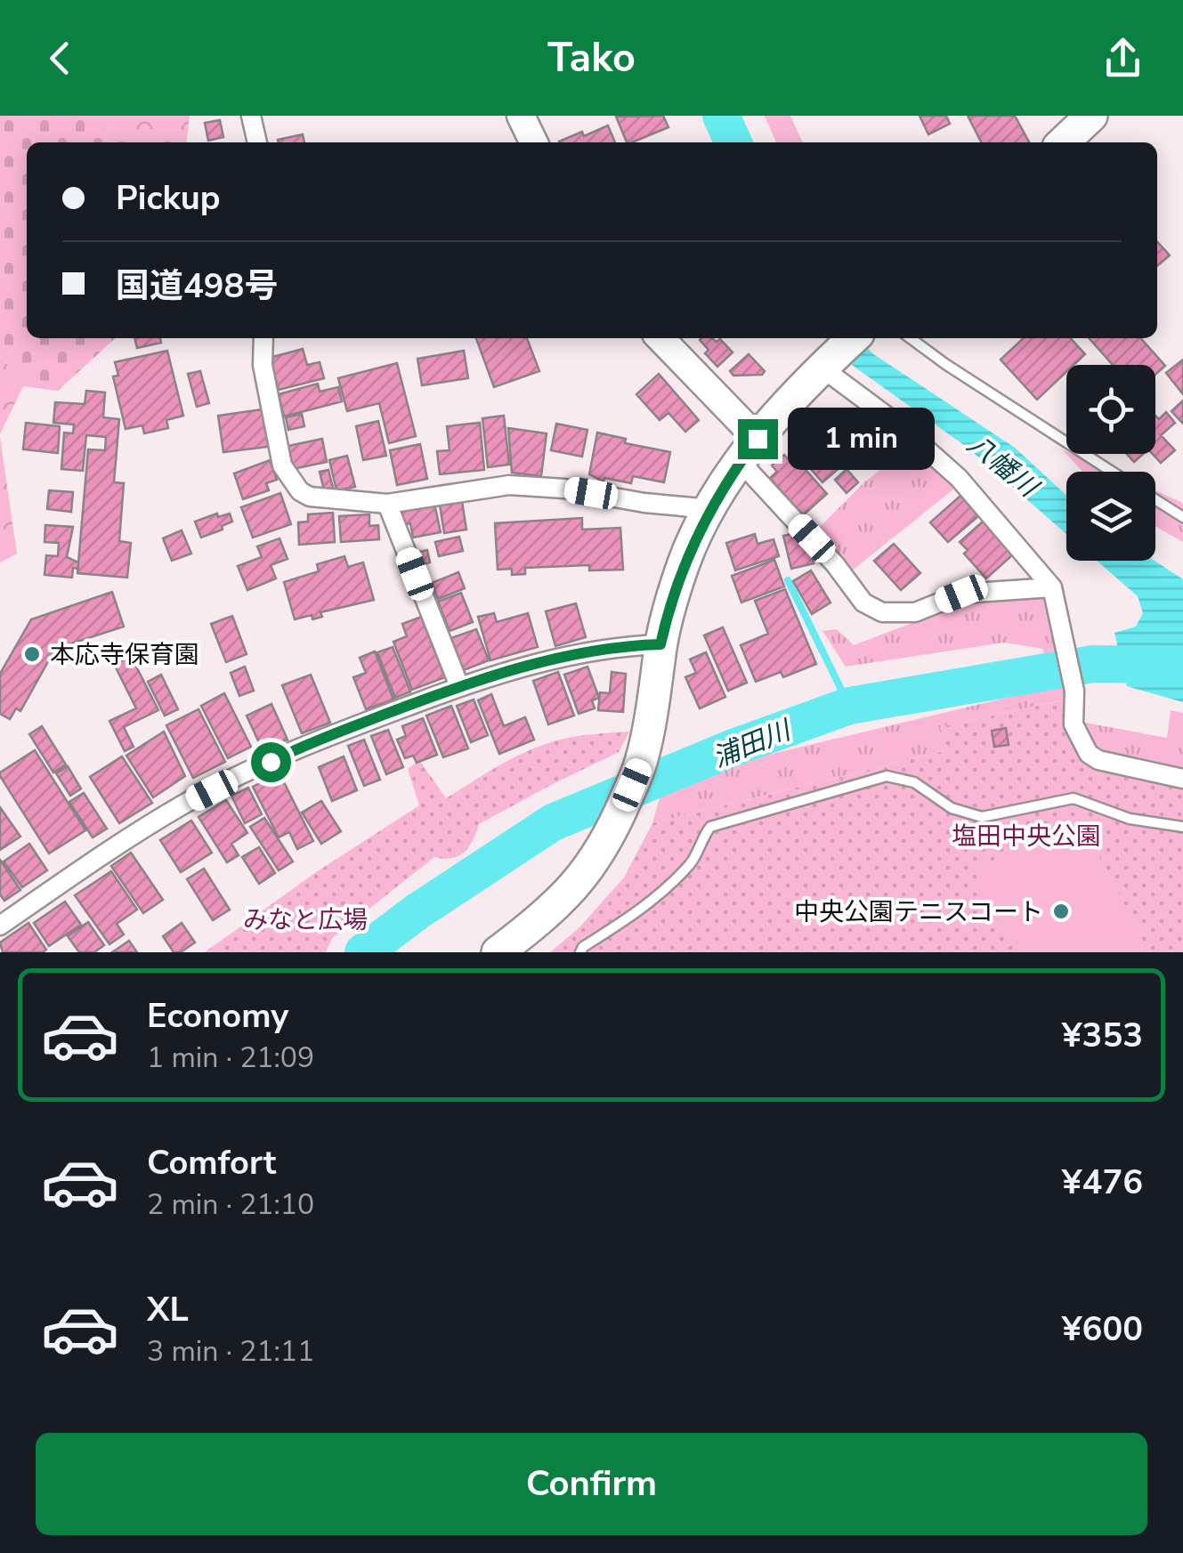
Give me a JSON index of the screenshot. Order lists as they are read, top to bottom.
{
  "water": ["八幡川", "浦田川"],
  "parks": ["塩田中央公園", "みなと広場"],
  "places": ["本応寺保育園", "中央公園テニスコート"],
  "page": {
    "header": "Tako",
    "banner": ["Pickup", "国道498号"],
    "bubble": "1 min",
    "list": [
      {
        "name": "Economy",
        "note": "1 min · 21:09",
        "value": "¥353"
      },
      {
        "name": "Comfort",
        "note": "2 min · 21:10",
        "value": "¥476"
      },
      {
        "name": "XL",
        "note": "3 min · 21:11",
        "value": "¥600"
      }
    ],
    "buttons": "Confirm"
  }
}
